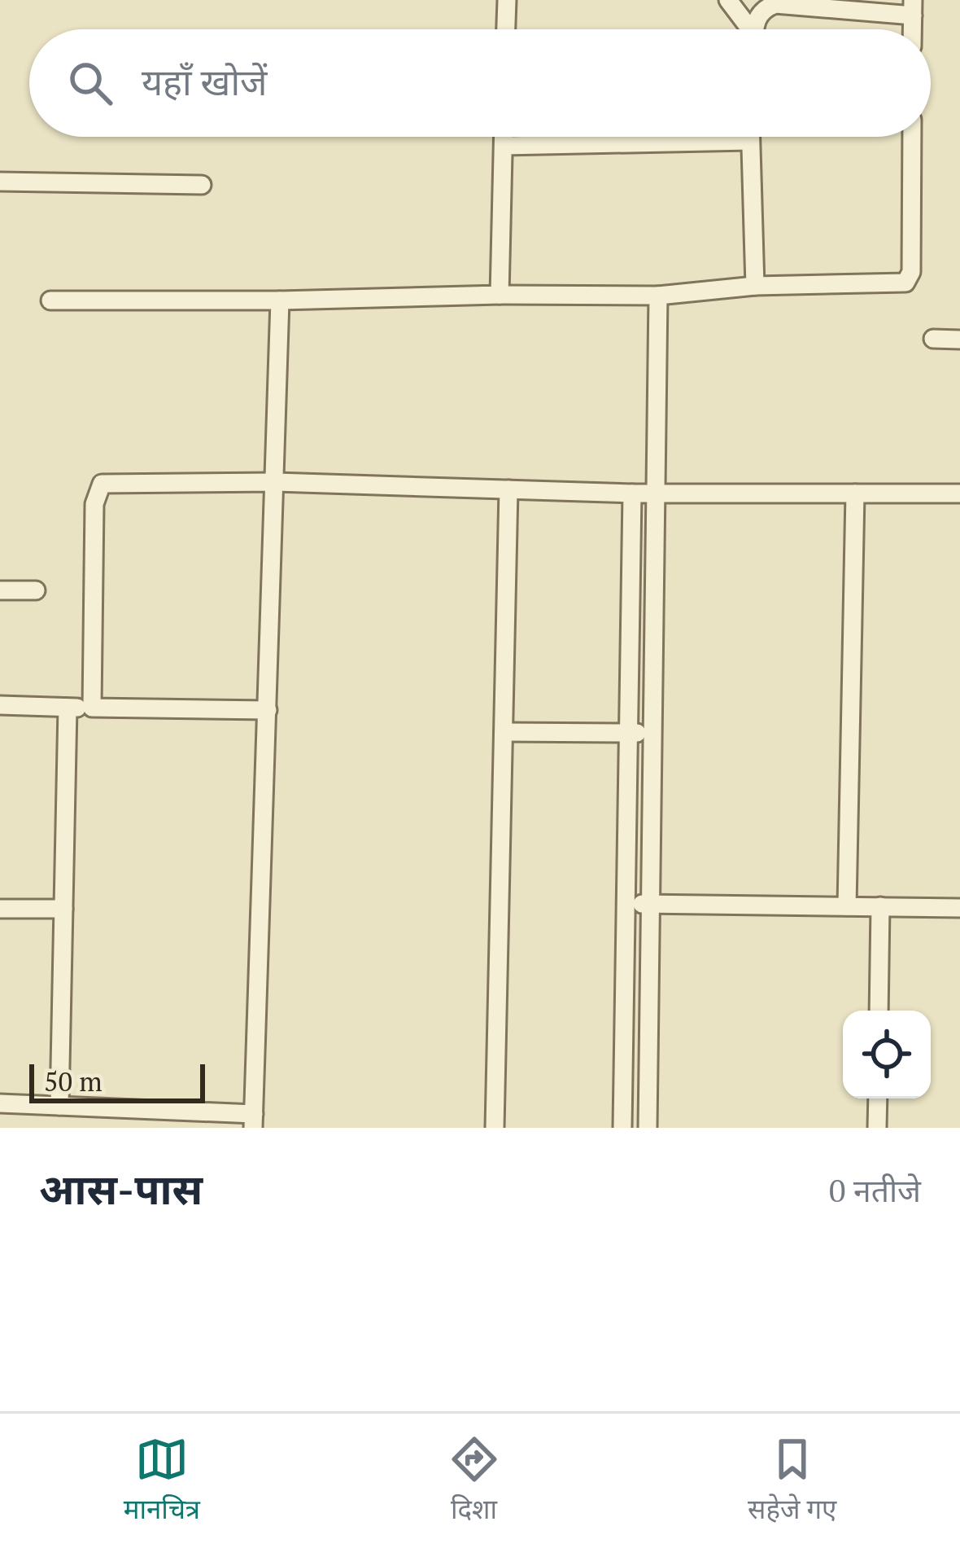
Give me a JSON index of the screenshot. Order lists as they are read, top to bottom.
{
  "scale_bar": "50 m",
  "page": {
    "search": "यहाँ खोजें",
    "scale": "50 m",
    "heading": ["आस-पास", "0 नतीजे"],
    "nav": ["मानचित्र", "दिशा", "सहेजे गए"]
  }
}
